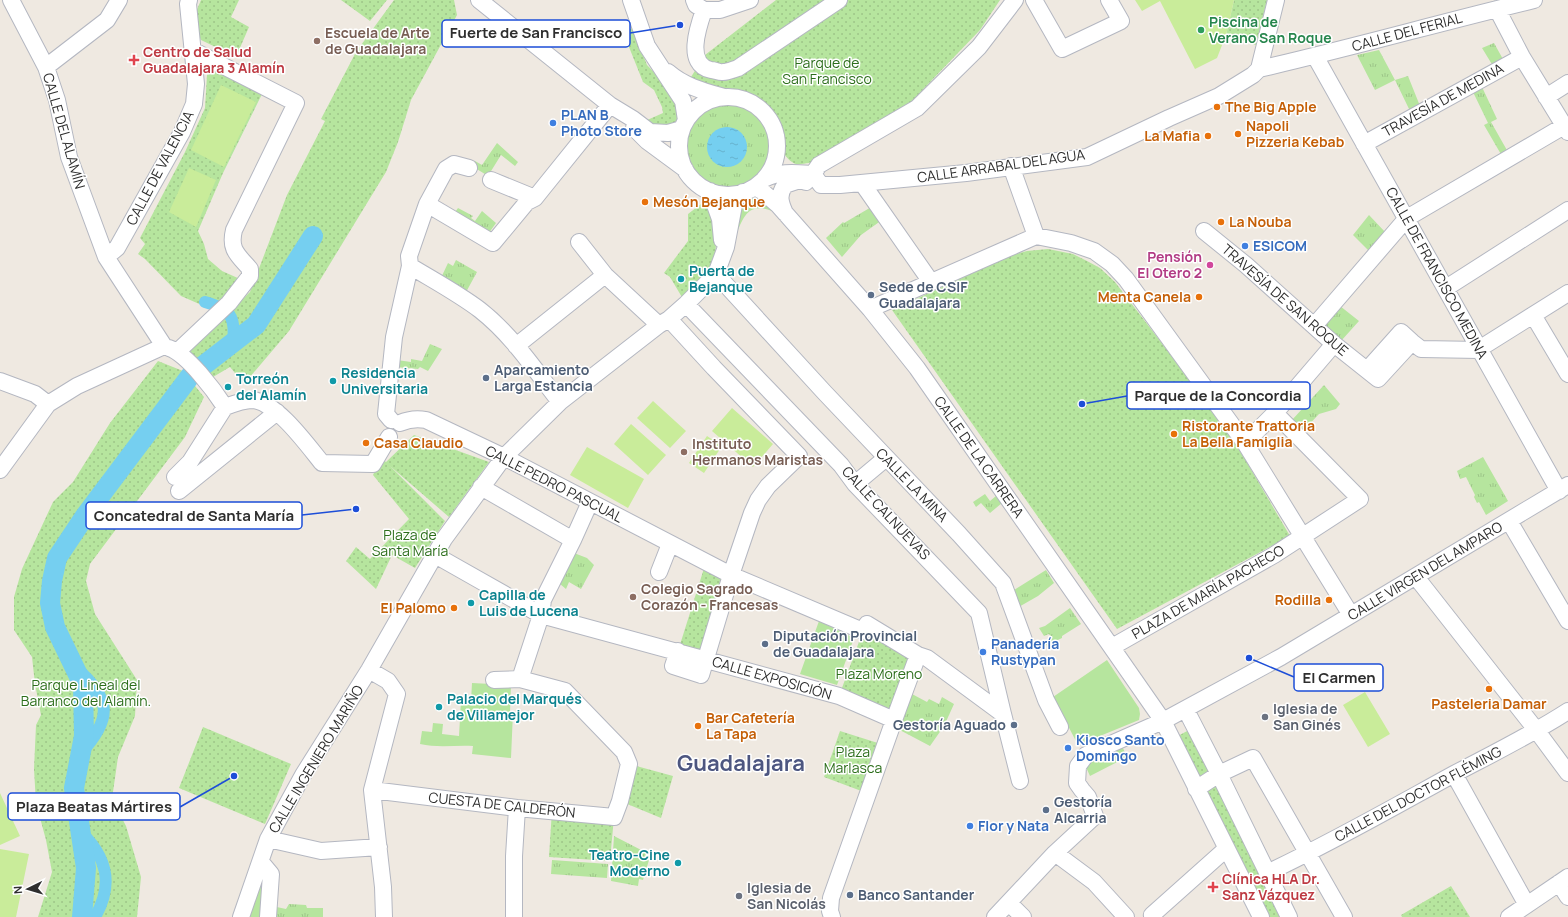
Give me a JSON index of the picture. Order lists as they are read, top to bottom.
{
  "streets": {
    "street": [
      "CALLE DEL FERIAL",
      "TRAVESÍA DE MEDINA",
      "CALLE DEL ALAMÍN",
      "CALLE ARRABAL DEL AGUA",
      "CALLE DE VALENCIA",
      "CALLE DE FRANCISCO MEDINA",
      "TRAVESÍA DE SAN ROQUE",
      "CALLE DE LA CARRERA",
      "CALLE PEDRO PASCUAL",
      "CALLE LA MINA",
      "CALLE CALNUEVAS",
      "CALLE VIRGEN DEL AMPARO",
      "PLAZA DE MARÍA PACHECO",
      "CALLE EXPOSICIÓN",
      "CALLE INGENIERO MARIÑO",
      "CALLE DEL DOCTOR FLÉMING",
      "CUESTA DE CALDERÓN"
    ]
  },
  "crossings": [
    ["CALLE DEL FERIAL", "CALLE ARRABAL DEL AGUA"],
    ["CALLE DEL FERIAL", "CALLE DE FRANCISCO MEDINA"],
    ["TRAVESÍA DE MEDINA", "CALLE DE FRANCISCO MEDINA"],
    ["CALLE DEL ALAMÍN", "CALLE DE VALENCIA"],
    ["CALLE ARRABAL DEL AGUA", "CALLE DE LA CARRERA"],
    ["CALLE DE FRANCISCO MEDINA", "TRAVESÍA DE SAN ROQUE"],
    ["CALLE DE FRANCISCO MEDINA", "CALLE VIRGEN DEL AMPARO"],
    ["CALLE DE LA CARRERA", "CALLE VIRGEN DEL AMPARO"],
    ["CALLE DE LA CARRERA", "PLAZA DE MARÍA PACHECO"],
    ["CALLE PEDRO PASCUAL", "CALLE INGENIERO MARIÑO"],
    ["CALLE LA MINA", "CALLE INGENIERO MARIÑO"],
    ["CALLE CALNUEVAS", "CALLE INGENIERO MARIÑO"],
    ["CALLE EXPOSICIÓN", "CALLE INGENIERO MARIÑO"]
  ],
  "districts": ["Guadalajara"],
  "parks": [
    "Parque de San Francisco",
    "Plaza de Santa María",
    "Plaza Moreno",
    "Parque Lineal del Barranco del Alamín.",
    "Plaza Marlasca"
  ],
  "places": {
    "other": [
      "Fuerte de San Francisco",
      "Piscina de Verano San Roque",
      "Escuela de Arte de Guadalajara",
      "The Big Apple",
      "PLAN B Photo Store",
      "Napoli Pizzeria Kebab",
      "La Mafia",
      "Mesón Bejanque",
      "La Nouba",
      "ESICOM",
      "Pensión El Otero 2",
      "Puerta de Bejanque",
      "Sede de CSIF Guadalajara",
      "Menta Canela",
      "Aparcamiento Larga Estancia",
      "Residencia Universitaria",
      "Torreón del Alamín",
      "Parque de la Concordia",
      "Ristorante Trattoria La Bella Famiglia",
      "Casa Claudio",
      "Instituto Hermanos Maristas",
      "Concatedral de Santa María",
      "Colegio Sagrado Corazón - Francesas",
      "Rodilla",
      "Capilla de Luis de Lucena",
      "El Palomo",
      "Diputación Provincial de Guadalajara",
      "Panadería Rustypan",
      "El Carmen",
      "Pasteleria Damar",
      "Palacio del Marqués de Villamejor",
      "Iglesia de San Ginés",
      "Gestoría Aguado",
      "Bar Cafetería La Tapa",
      "Kiosco Santo Domingo",
      "Plaza Beatas Mártires",
      "Gestoría Alcarria",
      "Flor y Nata",
      "Teatro-Cine Moderno",
      "Banco Santander",
      "Iglesia de San Nicolás"
    ],
    "health": ["Centro de Salud Guadalajara 3 Alamín", "Clínica HLA Dr. Sanz Vázquez"]
  },
  "north": "left"
}
